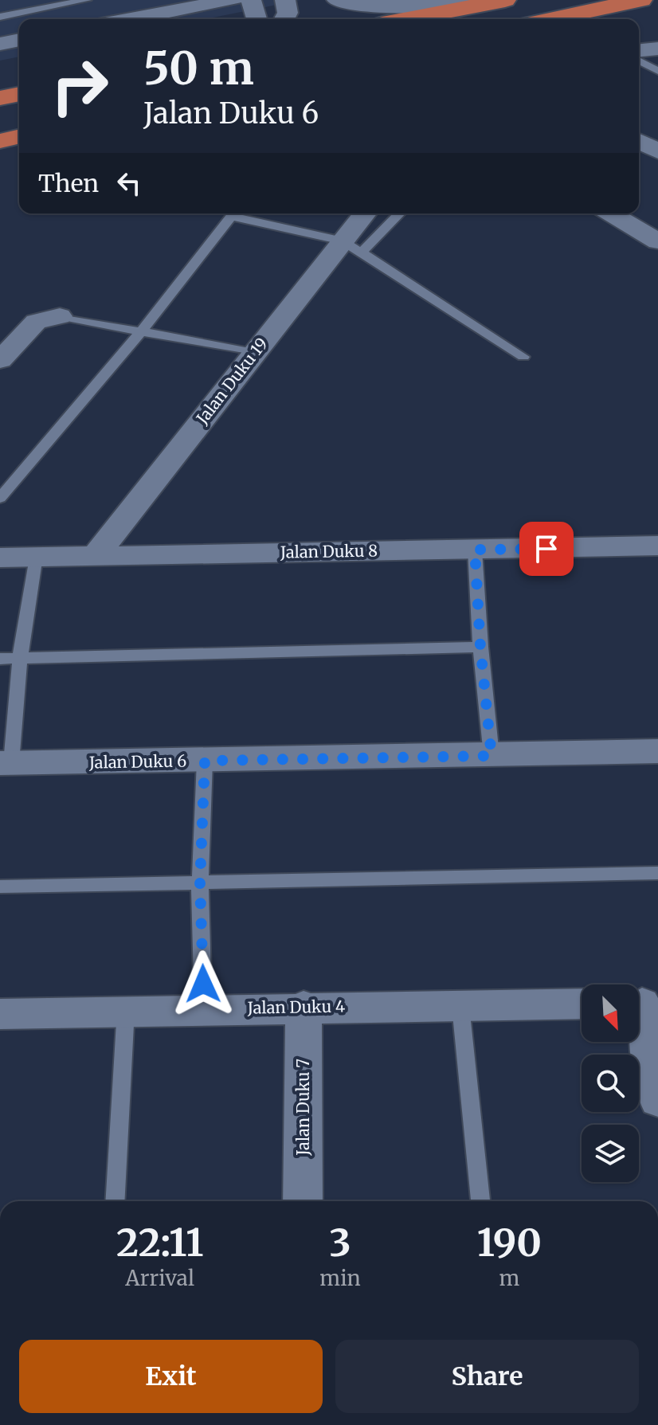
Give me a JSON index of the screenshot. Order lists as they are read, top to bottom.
{
  "streets": {
    "street": [
      "Jalan Duku 19",
      "Jalan Duku 8",
      "Jalan Duku 6",
      "Jalan Duku 4",
      "Jalan Duku 7"
    ]
  },
  "crossings": [
    ["Jalan Duku 19", "Jalan Duku 8"],
    ["Jalan Duku 4", "Jalan Duku 7"]
  ],
  "north": "bottom right",
  "page": {
    "turn": ["50 m", "Jalan Duku 6"],
    "then": "Then",
    "eta": [
      "22:11",
      "Arrival",
      "3",
      "min",
      "190",
      "m"
    ],
    "buttons": ["Exit", "Share"]
  }
}
